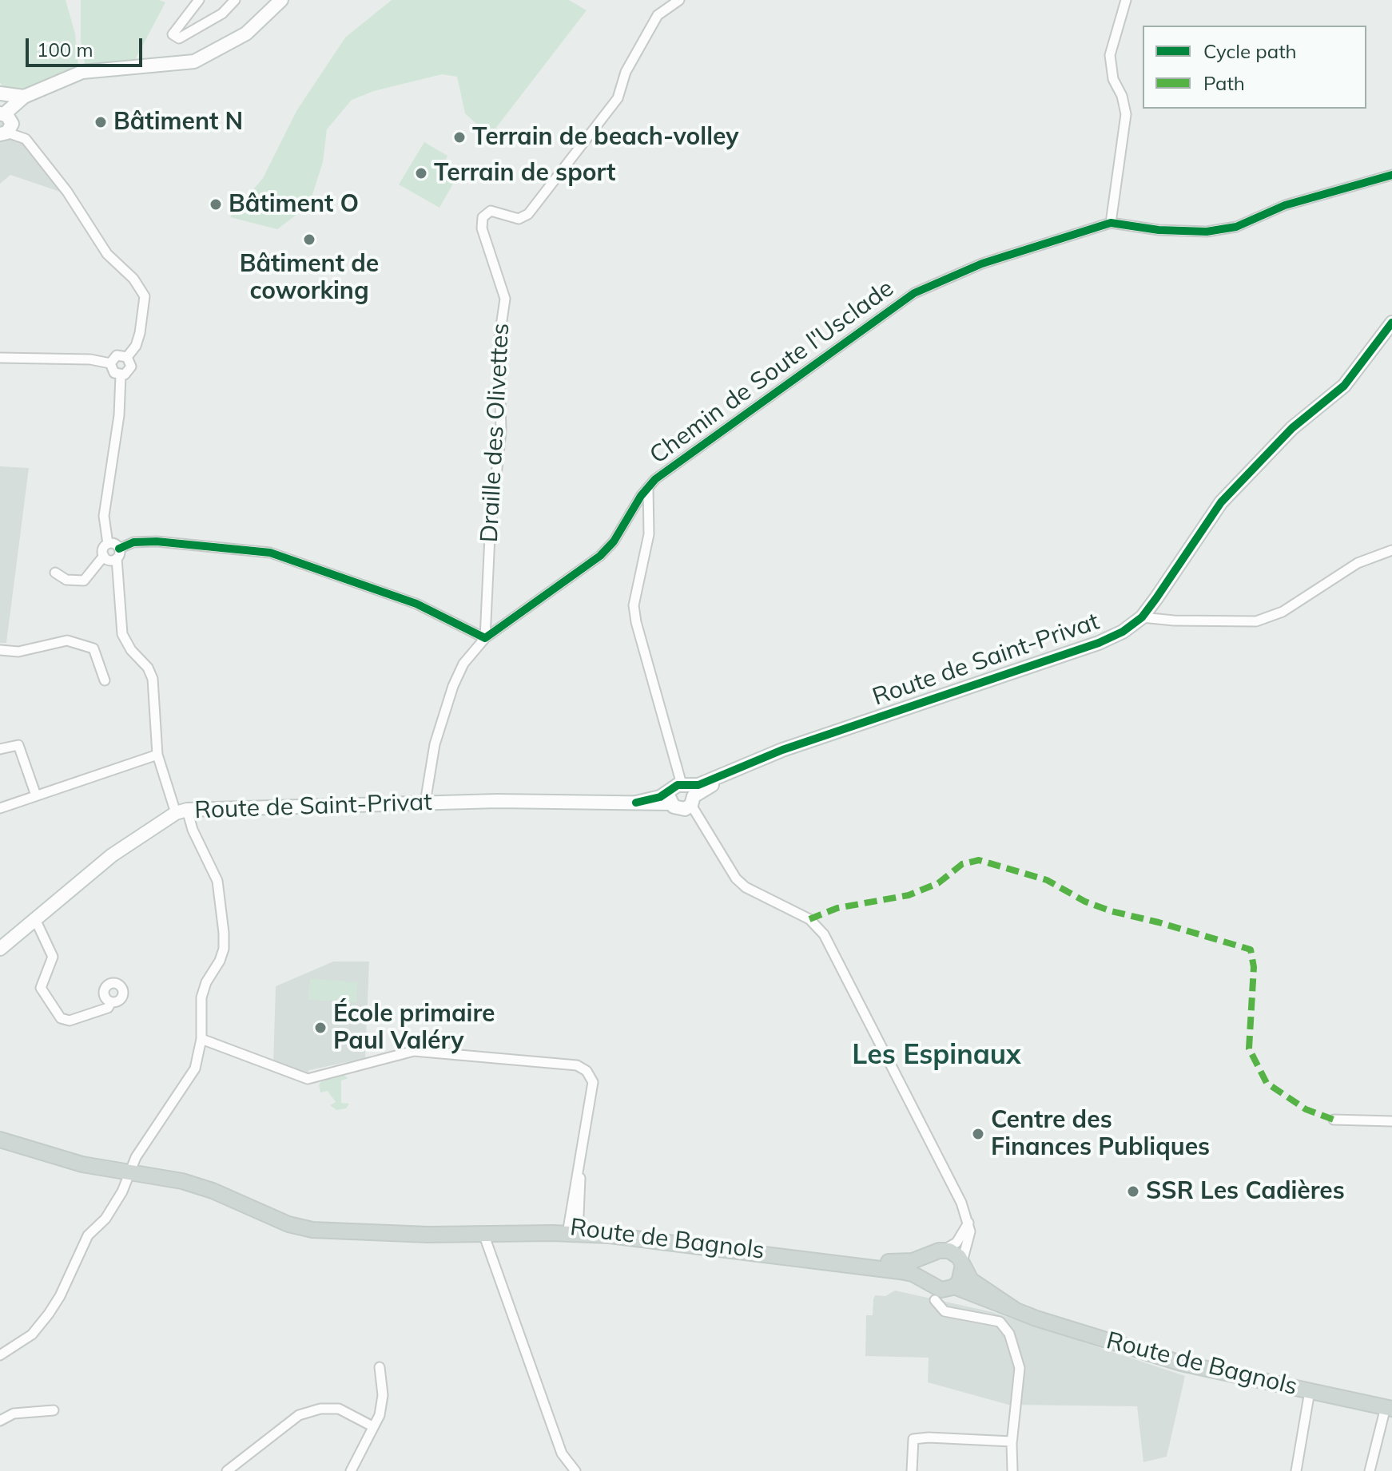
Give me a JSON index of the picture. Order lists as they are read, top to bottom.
{
  "streets": {
    "main road": ["Route de Bagnols"],
    "street": ["Chemin de Soute l'Usclade", "Draille des Olivettes", "Route de Saint-Privat"]
  },
  "crossings": [
    ["Chemin de Soute l'Usclade", "Draille des Olivettes"]
  ],
  "districts": ["Les Espinaux"],
  "places": [
    "Bâtiment N",
    "Terrain de beach-volley",
    "Terrain de sport",
    "Bâtiment O",
    "Bâtiment de coworking",
    "École primaire Paul Valéry",
    "Centre des Finances Publiques",
    "SSR Les Cadières"
  ],
  "legend": ["Cycle path", "Path"],
  "scale_bar": "100 m"
}
